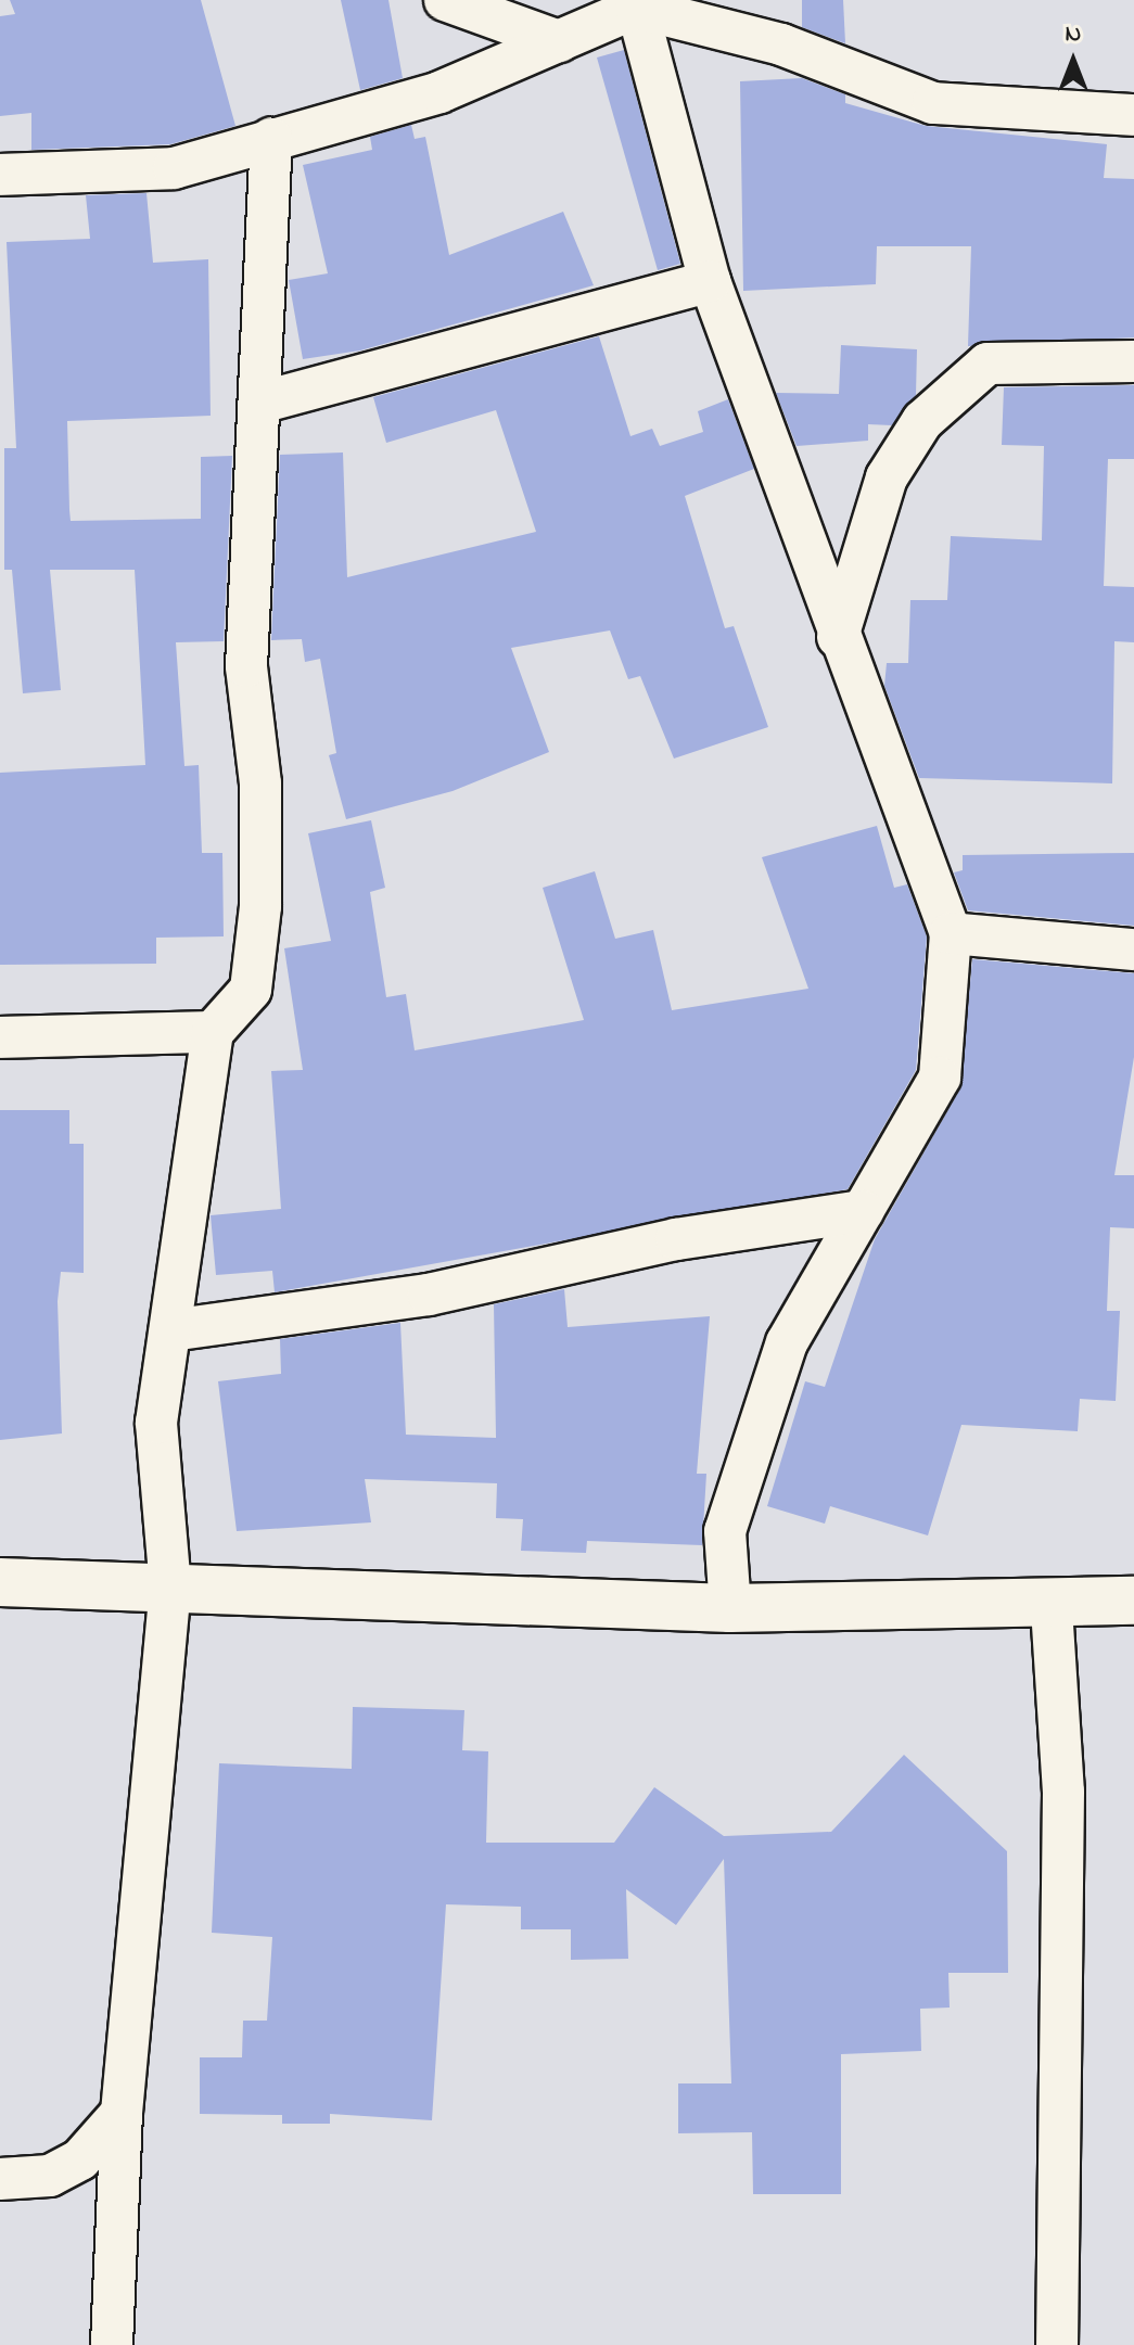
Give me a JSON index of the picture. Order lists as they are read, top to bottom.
{
  "north": "top"
}
